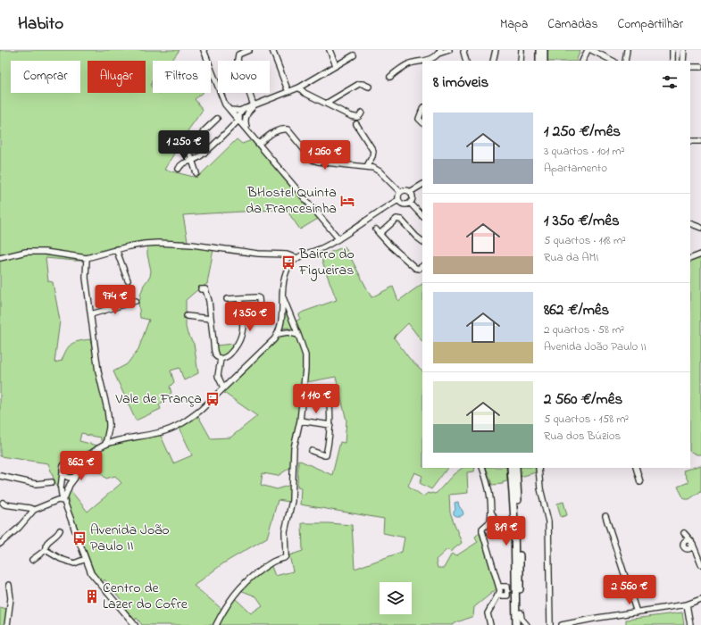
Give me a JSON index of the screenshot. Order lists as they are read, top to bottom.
{
  "places": {
    "hotel": ["BHostel Quinta da Francesinha"],
    "bus stop": ["Bairro do Figueiras", "Vale de França", "Avenida João Paulo II"],
    "building": ["Centro de Lazer do Cofre"]
  },
  "page": {
    "header": "Habito",
    "nav": ["Mapa", "Camadas", "Compartilhar"],
    "chip": [
      "Comprar",
      "Alugar",
      "Filtros",
      "Novo"
    ],
    "heading": "8 imóveis",
    "list": [
      {
        "name": "1 250 €/mês",
        "note": "3 quartos · 101 m² · Apartamento"
      },
      {
        "name": "1 350 €/mês",
        "note": "5 quartos · 118 m² · Rua da AMI"
      },
      {
        "name": "862 €/mês",
        "note": "2 quartos · 58 m² · Avenida João Paulo II"
      },
      {
        "name": "2 560 €/mês",
        "note": "5 quartos · 158 m² · Rua dos Búzios"
      }
    ],
    "price": [
      "1 250 €",
      "1 260 €",
      "974 €",
      "1 350 €",
      "1 110 €",
      "862 €",
      "819 €",
      "2 560 €"
    ]
  }
}
